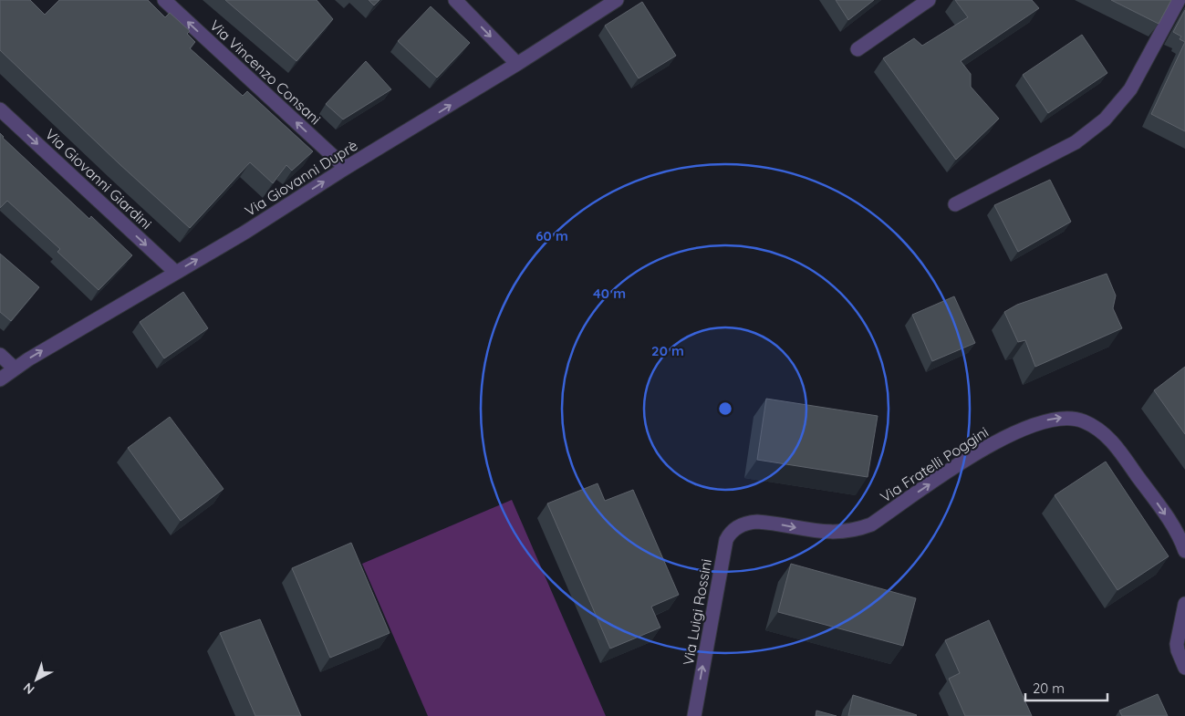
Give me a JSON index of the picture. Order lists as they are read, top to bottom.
{
  "streets": {
    "street": [
      "Via Vincenzo Consani",
      "Via Giovanni Duprè",
      "Via Giovanni Giardini",
      "Via Fratelli Poggini",
      "Via Luigi Rossini"
    ]
  },
  "crossings": [
    ["Via Vincenzo Consani", "Via Giovanni Duprè"],
    ["Via Giovanni Duprè", "Via Giovanni Giardini"],
    ["Via Fratelli Poggini", "Via Luigi Rossini"]
  ],
  "one_way": [
    "Via Vincenzo Consani",
    "Via Giovanni Duprè",
    "Via Giovanni Giardini",
    "Via Fratelli Poggini",
    "Via Luigi Rossini"
  ],
  "scale_bar": "20 m",
  "north": "bottom left",
  "rings": ["60 m", "40 m", "20 m"]
}
